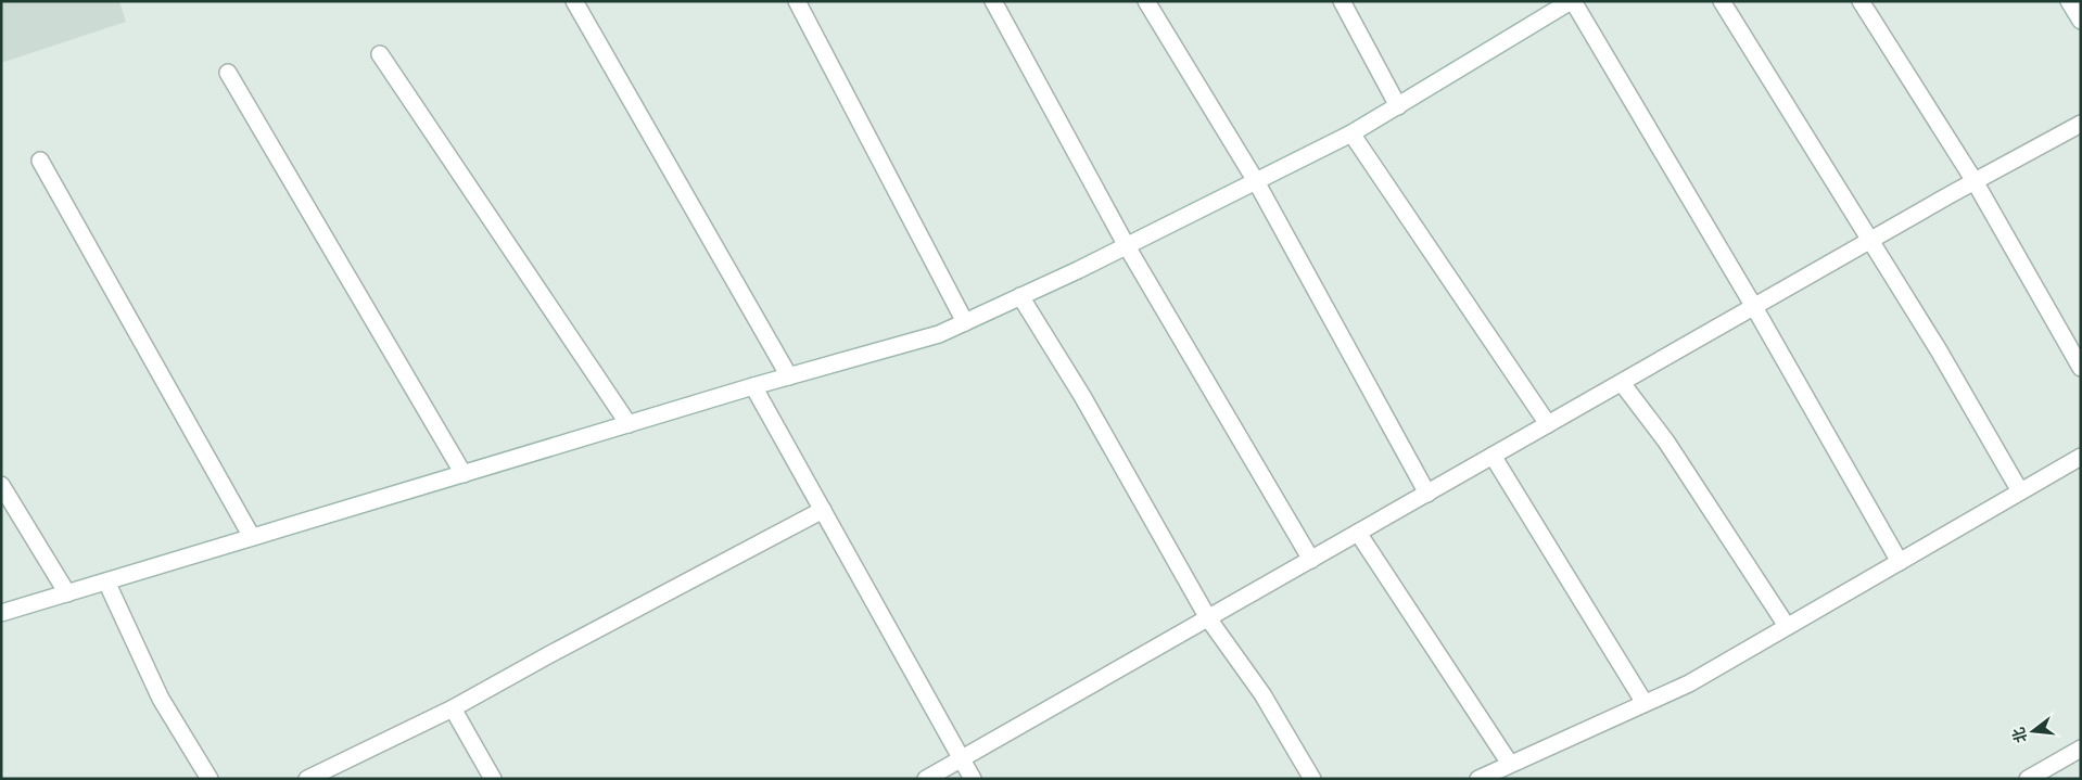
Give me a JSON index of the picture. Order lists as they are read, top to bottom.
{
  "north": "left"
}
